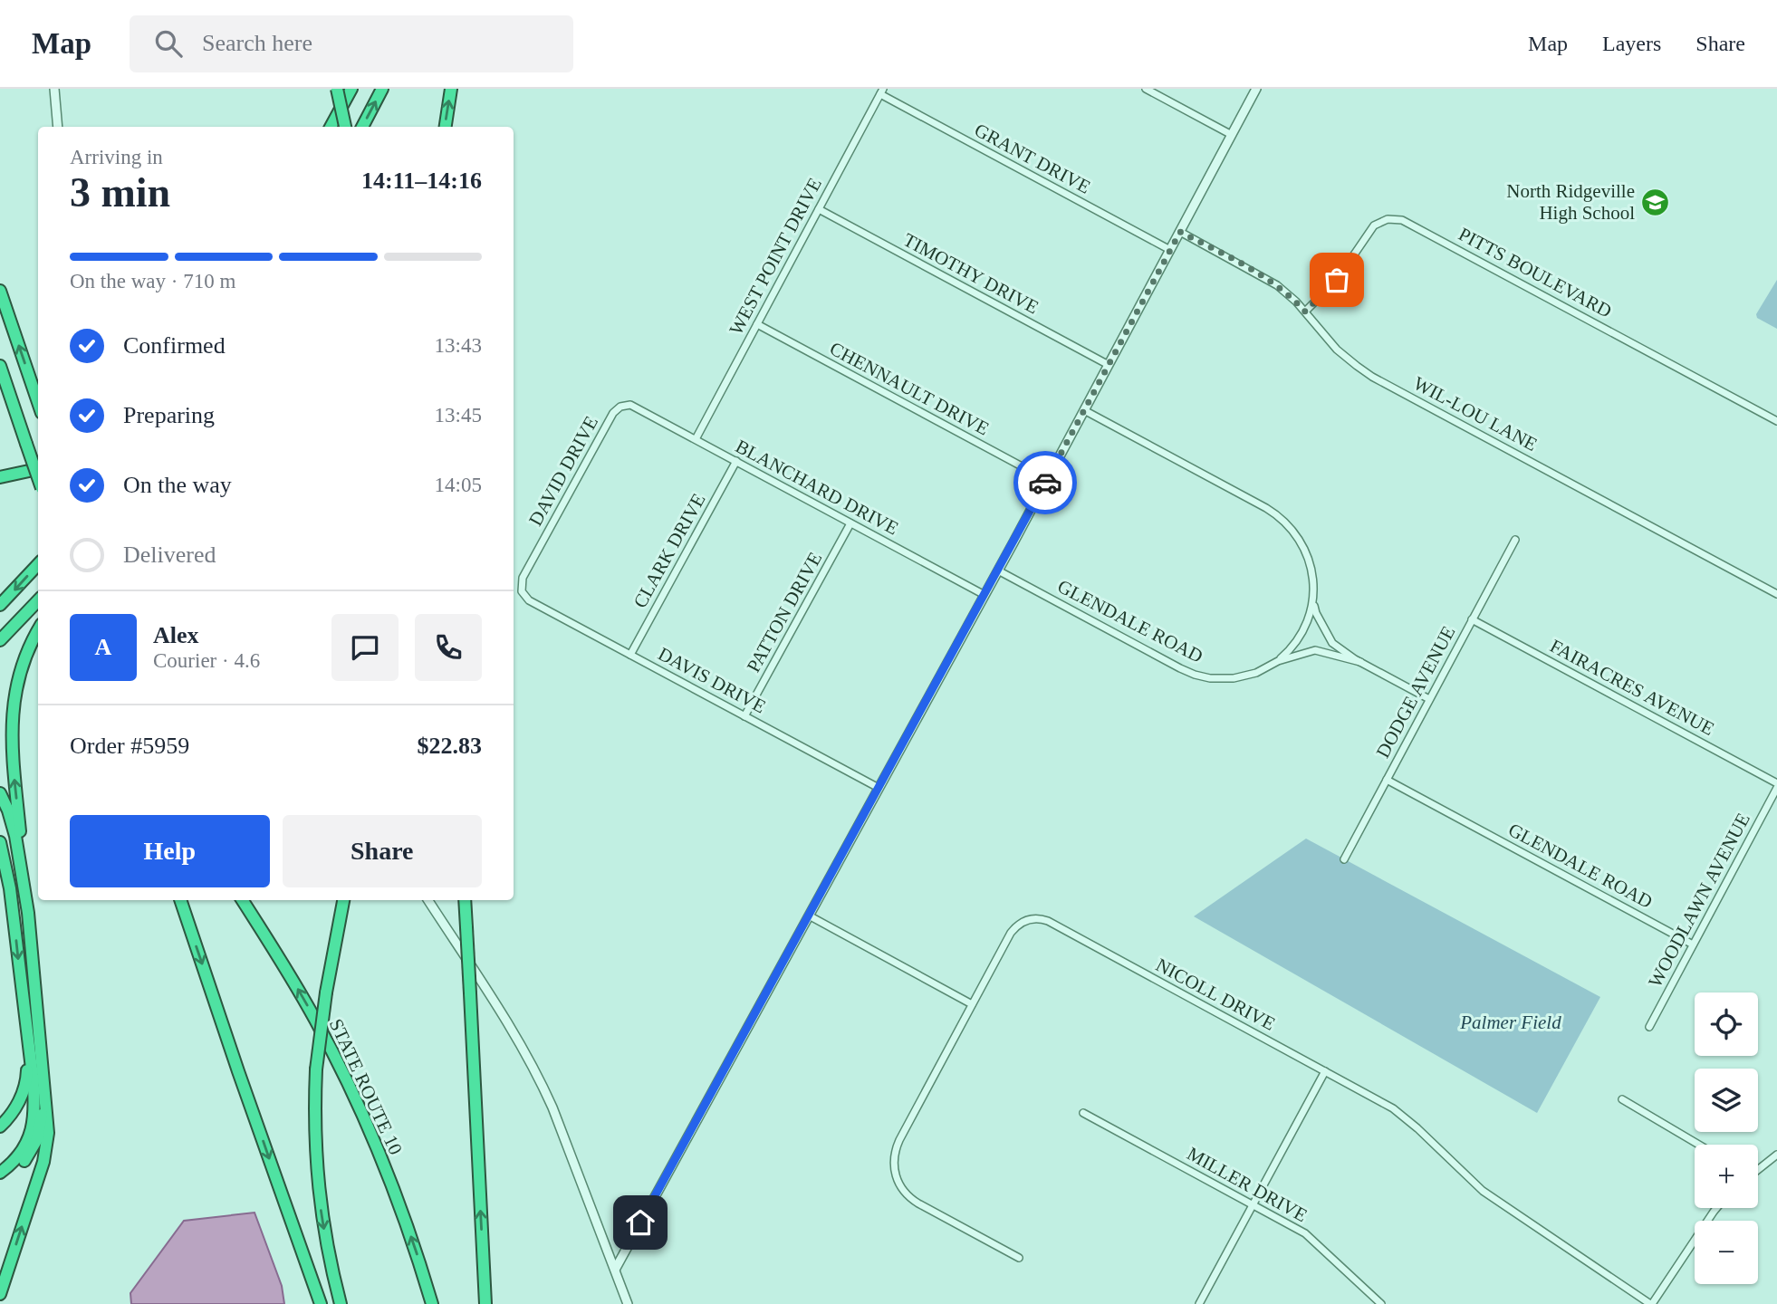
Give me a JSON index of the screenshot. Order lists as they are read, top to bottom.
{
  "streets": {
    "highway": ["STATE ROUTE 10"],
    "street": [
      "GRANT DRIVE",
      "WEST POINT DRIVE",
      "PITTS BOULEVARD",
      "TIMOTHY DRIVE",
      "CHENNAULT DRIVE",
      "WIL-LOU LANE",
      "DAVID DRIVE",
      "BLANCHARD DRIVE",
      "CLARK DRIVE",
      "PATTON DRIVE",
      "GLENDALE ROAD",
      "DAVIS DRIVE",
      "FAIRACRES AVENUE",
      "DODGE AVENUE",
      "WOODLAWN AVENUE",
      "NICOLL DRIVE",
      "MILLER DRIVE"
    ]
  },
  "crossings": [
    ["GRANT DRIVE", "WEST POINT DRIVE"],
    ["WEST POINT DRIVE", "TIMOTHY DRIVE"],
    ["WEST POINT DRIVE", "CHENNAULT DRIVE"],
    ["WEST POINT DRIVE", "BLANCHARD DRIVE"],
    ["PITTS BOULEVARD", "WIL-LOU LANE"],
    ["DAVID DRIVE", "BLANCHARD DRIVE"],
    ["DAVID DRIVE", "DAVIS DRIVE"],
    ["BLANCHARD DRIVE", "CLARK DRIVE"],
    ["BLANCHARD DRIVE", "PATTON DRIVE"],
    ["CLARK DRIVE", "DAVIS DRIVE"],
    ["PATTON DRIVE", "DAVIS DRIVE"],
    ["GLENDALE ROAD", "DODGE AVENUE"],
    ["GLENDALE ROAD", "WOODLAWN AVENUE"],
    ["FAIRACRES AVENUE", "DODGE AVENUE"],
    ["FAIRACRES AVENUE", "WOODLAWN AVENUE"]
  ],
  "parks": ["Palmer Field"],
  "places": {
    "school or university": ["North Ridgeville High School"]
  },
  "page": {
    "header": "Map",
    "search": "Search here",
    "nav": ["Map", "Layers", "Share"],
    "heading": ["3 min", "Arriving in", "14:11–14:16"],
    "panel": [
      "Alex",
      "Courier · 4.6",
      "Order #5959",
      "$22.83"
    ],
    "bar": "On the way · 710 m",
    "list": [
      ["Confirmed", "13:43"],
      ["Preparing", "13:45"],
      ["On the way", "14:05"],
      "Delivered"
    ],
    "round": "A",
    "buttons": ["Help", "Share"],
    "map_buttons": ["+", "−"]
  }
}
